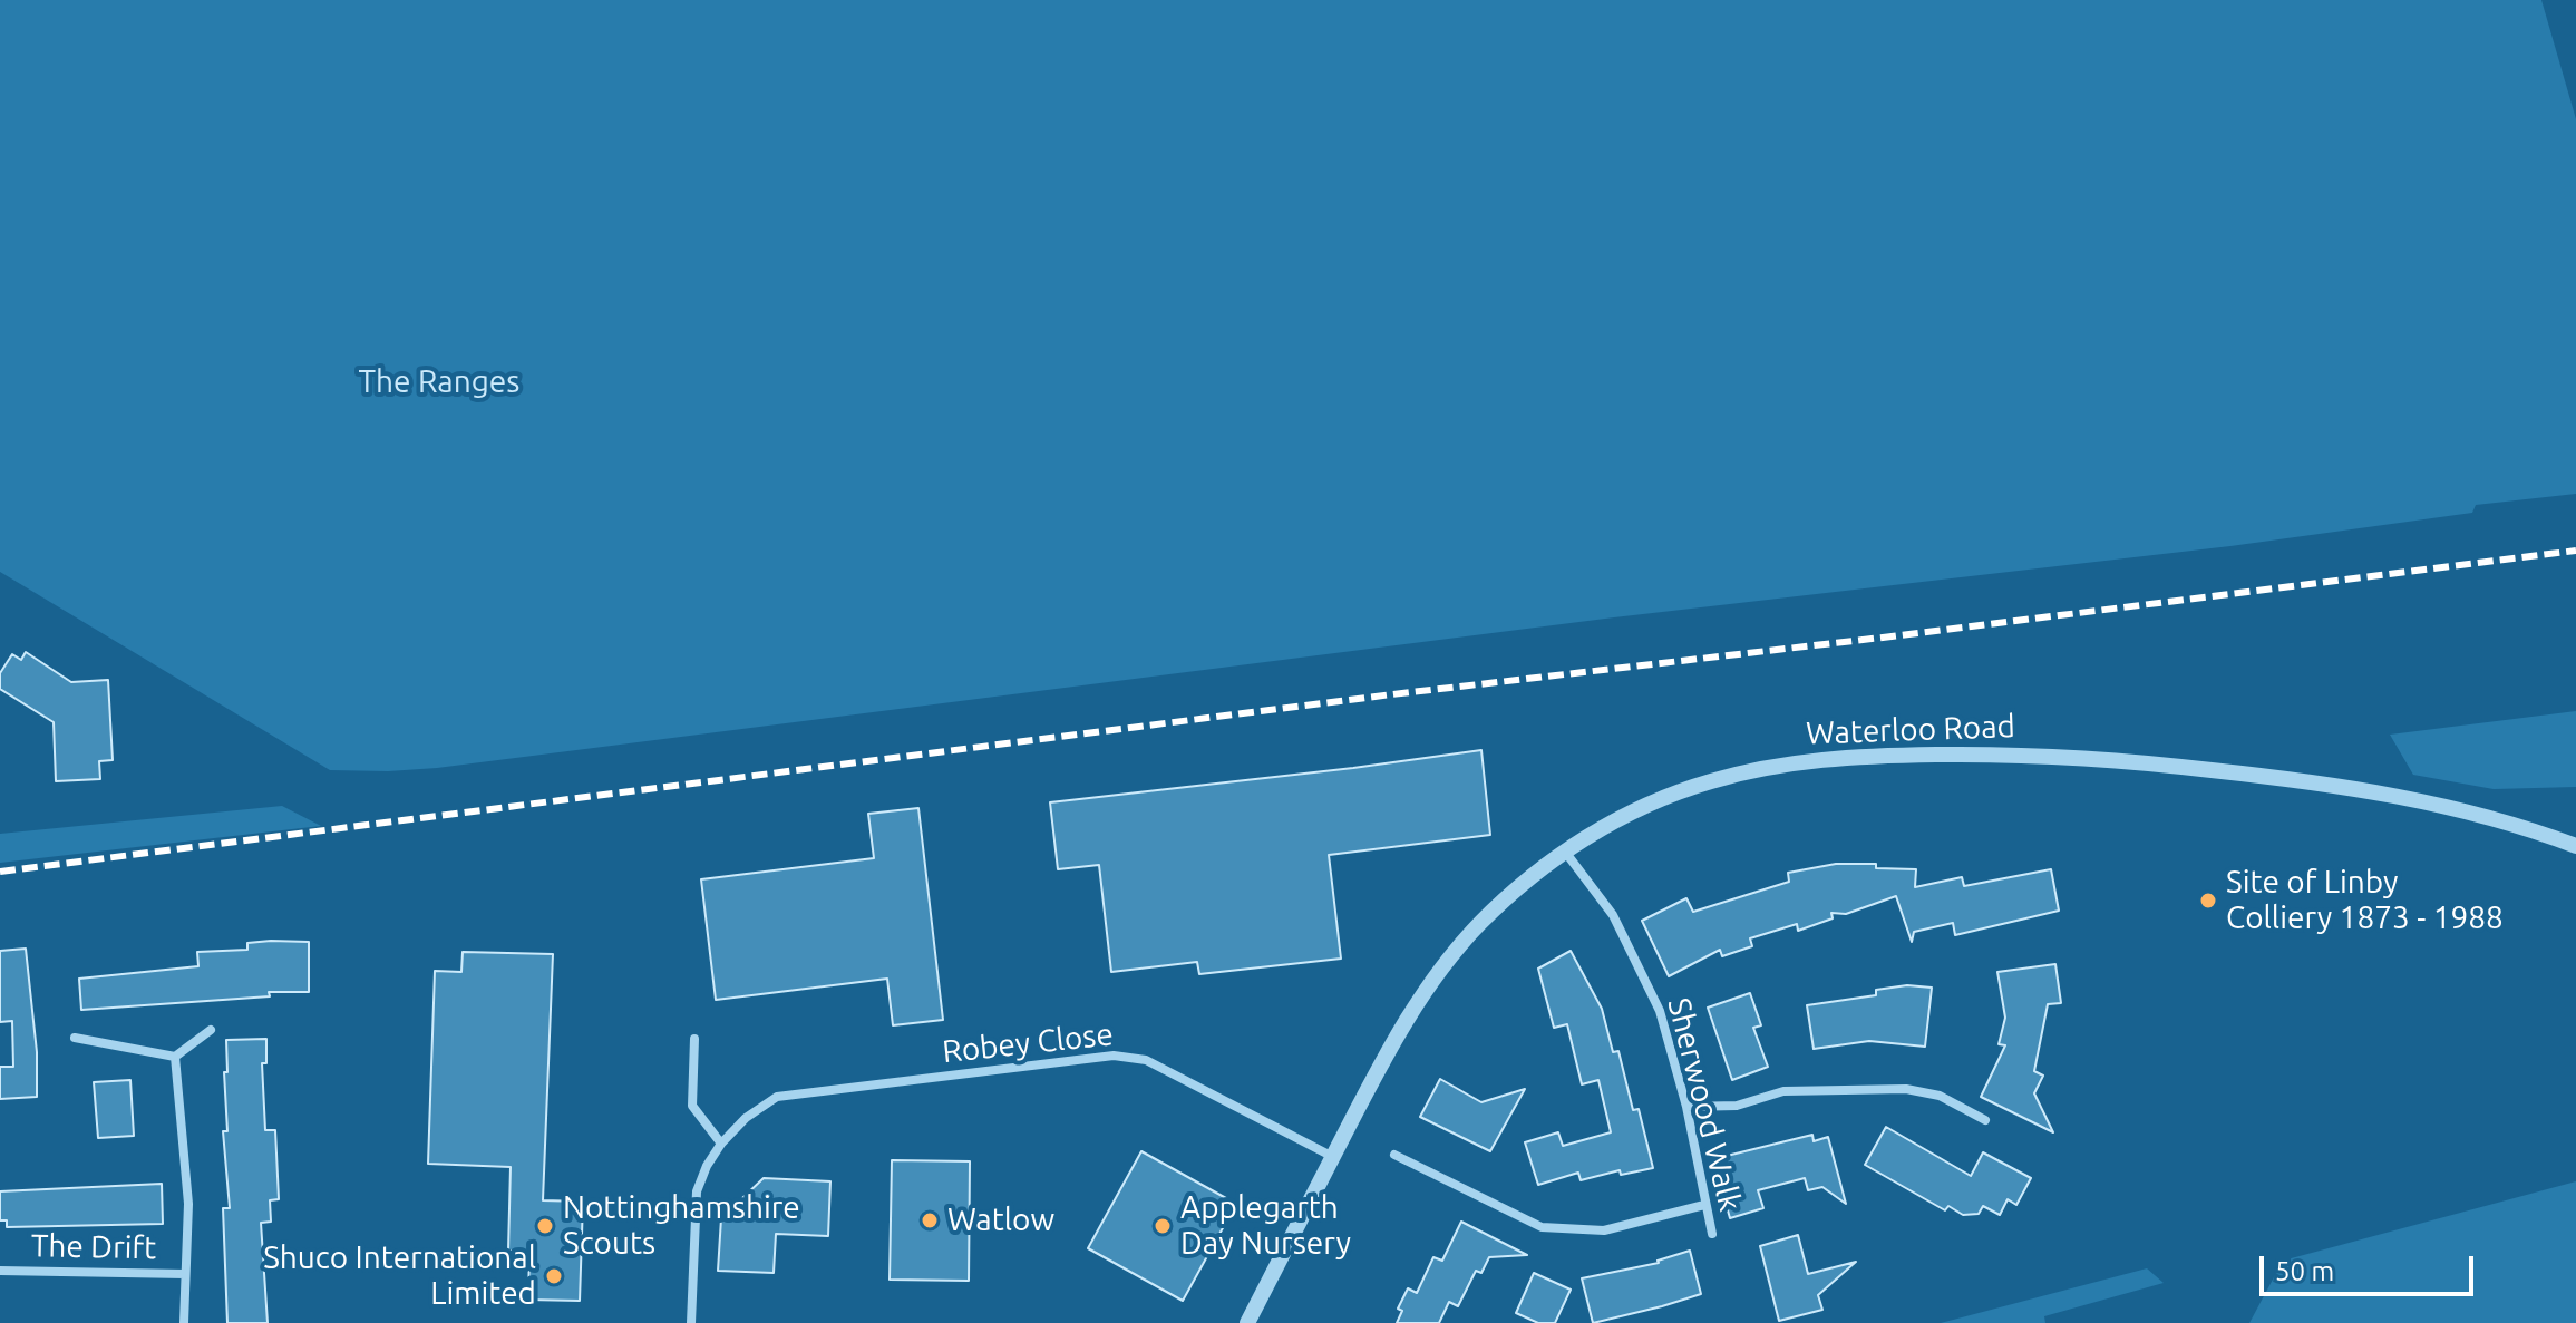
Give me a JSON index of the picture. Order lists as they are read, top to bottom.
{
  "streets": {
    "street": [
      "Waterloo Road",
      "Robey Close",
      "Sherwood Walk",
      "The Drift"
    ]
  },
  "crossings": [
    ["Waterloo Road", "Robey Close"],
    ["Waterloo Road", "Sherwood Walk"]
  ],
  "parks": ["The Ranges"],
  "places": [
    "Site of Linby Colliery 1873 - 1988",
    "Watlow",
    "Nottinghamshire Scouts",
    "Applegarth Day Nursery",
    "Shuco International Limited"
  ],
  "scale_bar": "50 m"
}
